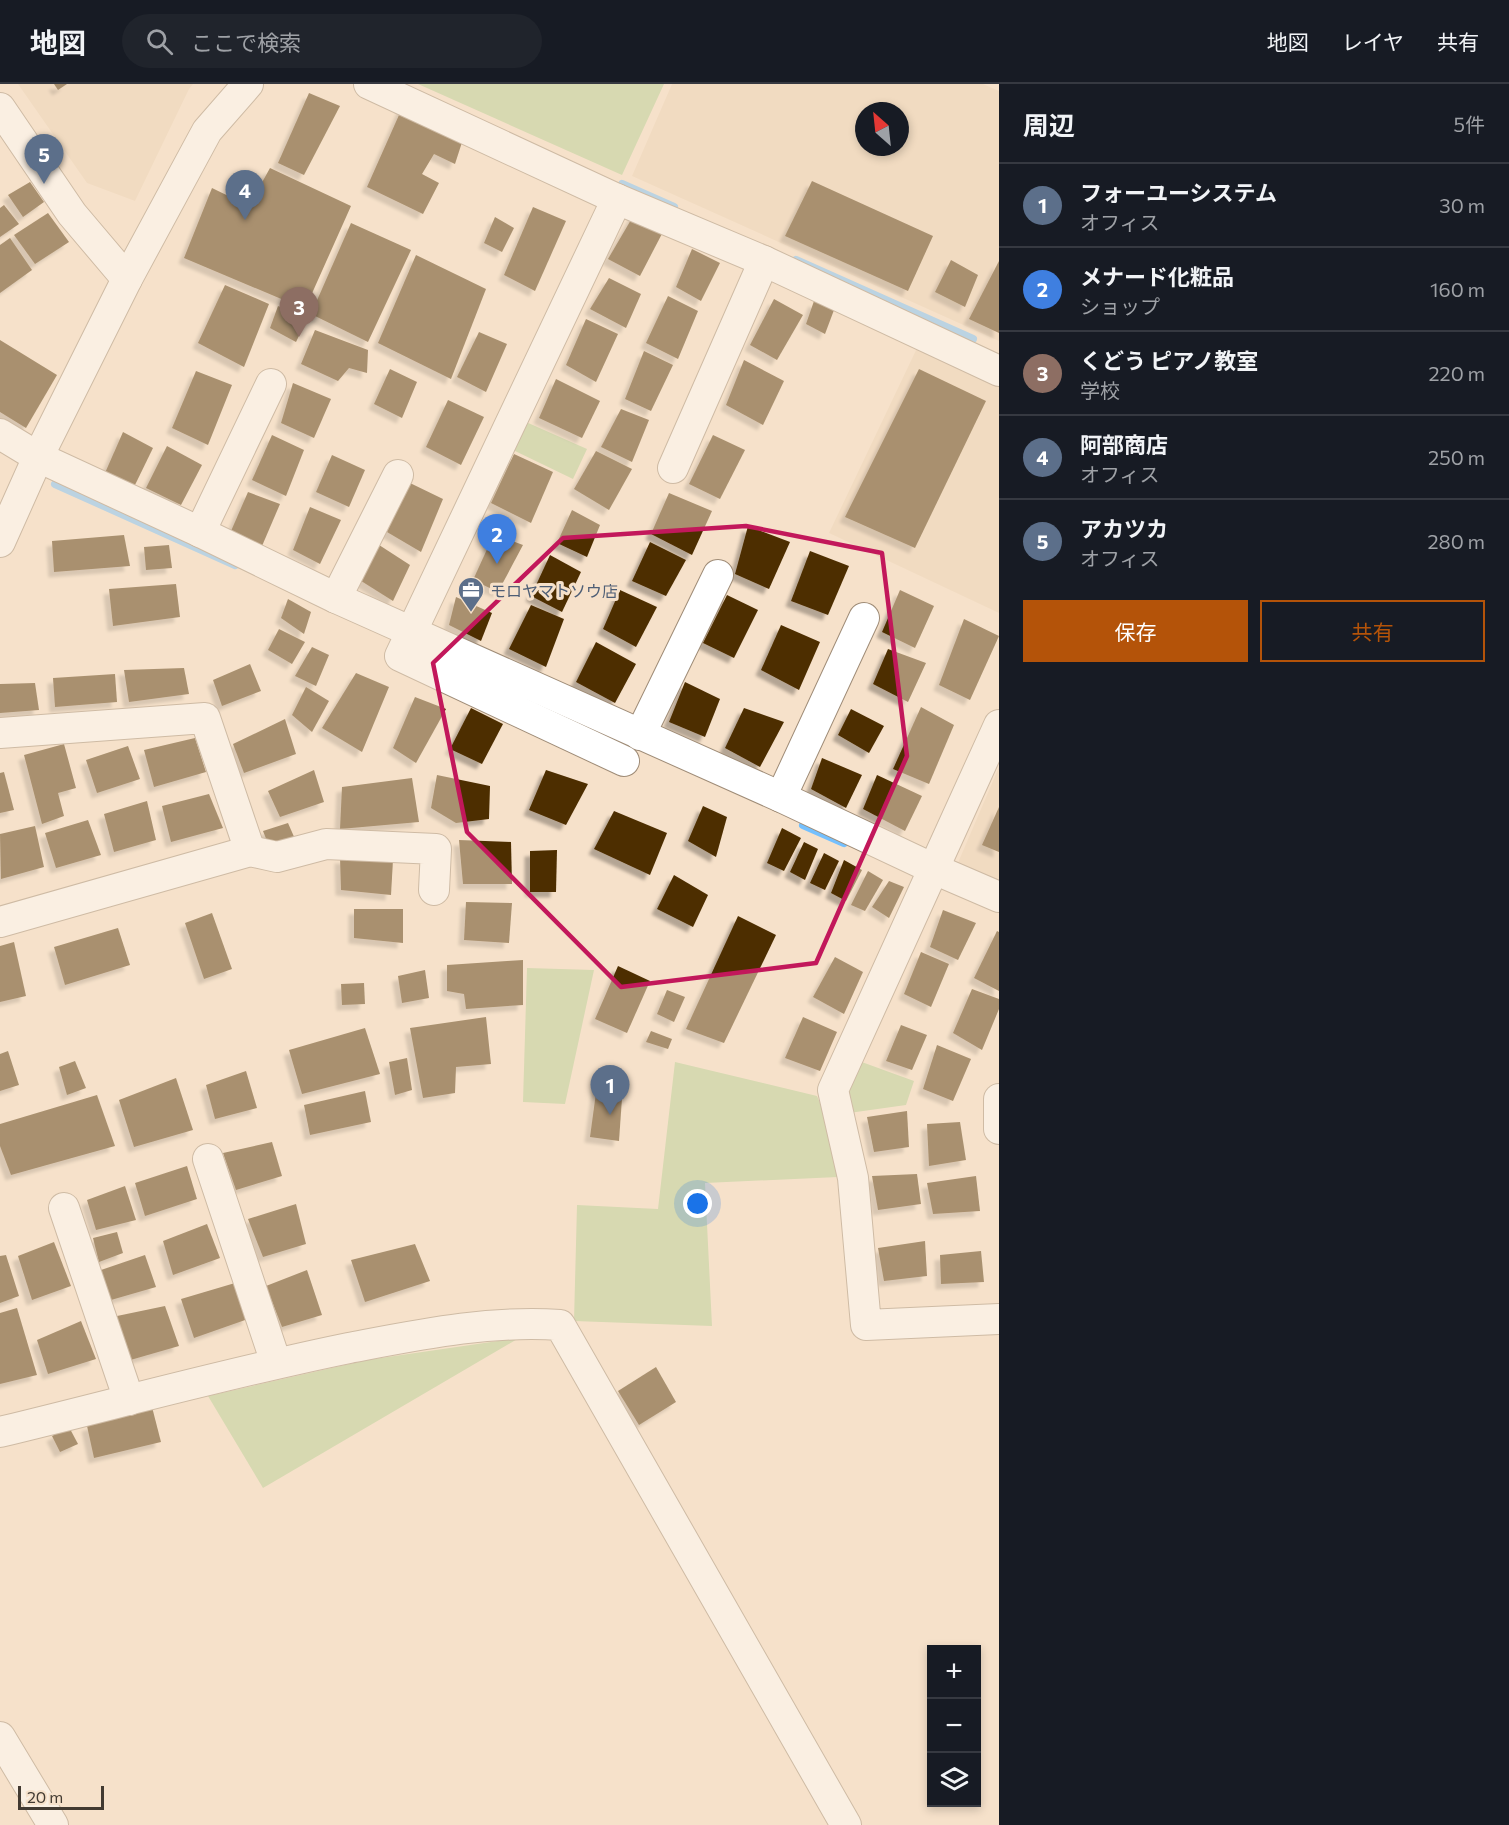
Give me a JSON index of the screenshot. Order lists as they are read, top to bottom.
{
  "places": {
    "office": ["モロヤマトソウ店"]
  },
  "scale_bar": "20 m",
  "north": "top left",
  "page": {
    "header": "地図",
    "search": "ここで検索",
    "nav": ["地図", "レイヤ", "共有"],
    "heading": ["周辺", "5件"],
    "pins": [
      "5",
      "4",
      "3",
      "2",
      "1"
    ],
    "list": [
      {
        "mark": "1",
        "name": "フォーユーシステム",
        "note": "オフィス",
        "value": "30 m"
      },
      {
        "mark": "2",
        "name": "メナード化粧品",
        "note": "ショップ",
        "value": "160 m"
      },
      {
        "mark": "3",
        "name": "くどう ピアノ教室",
        "note": "学校",
        "value": "220 m"
      },
      {
        "mark": "4",
        "name": "阿部商店",
        "note": "オフィス",
        "value": "250 m"
      },
      {
        "mark": "5",
        "name": "アカツカ",
        "note": "オフィス",
        "value": "280 m"
      }
    ],
    "buttons": ["保存", "共有"],
    "map_buttons": ["+", "−"],
    "scale": "20 m"
  }
}
